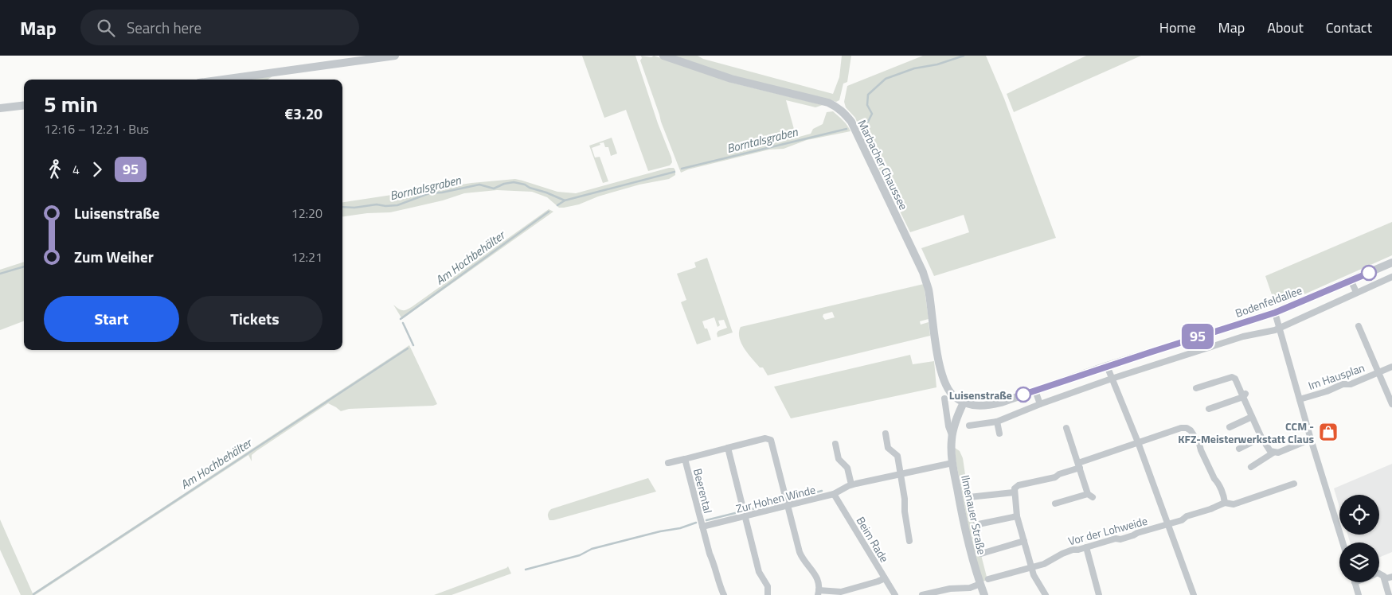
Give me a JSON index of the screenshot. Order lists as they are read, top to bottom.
{
  "streets": {
    "street": [
      "Marbacher Chaussee",
      "Bodenfeldallee",
      "Im Hausplan",
      "Beerental",
      "Zur Hohen Winde",
      "Ilmenauer Straße",
      "Vor der Lohweide",
      "Beim Rade"
    ]
  },
  "crossings": [
    ["Marbacher Chaussee", "Bodenfeldallee"],
    ["Marbacher Chaussee", "Ilmenauer Straße"],
    ["Bodenfeldallee", "Ilmenauer Straße"],
    ["Beerental", "Zur Hohen Winde"],
    ["Zur Hohen Winde", "Ilmenauer Straße"],
    ["Zur Hohen Winde", "Beim Rade"]
  ],
  "water": ["Borntalsgraben", "Am Hochbehälter"],
  "places": {
    "other": ["Luisenstraße"],
    "shop": ["CCM - KFZ-Meisterwerkstatt Claus"]
  },
  "lines": ["bus line 95"],
  "page": {
    "header": "Map",
    "search": "Search here",
    "nav": [
      "Home",
      "Map",
      "About",
      "Contact"
    ],
    "on_map": "95",
    "heading": ["5 min", "12:16 – 12:21 · Bus", "€3.20"],
    "legs": ["4", "95"],
    "list": [
      {
        "name": "Luisenstraße",
        "value": "12:20"
      },
      {
        "name": "Zum Weiher",
        "value": "12:21"
      }
    ],
    "buttons": ["Start", "Tickets"]
  }
}
